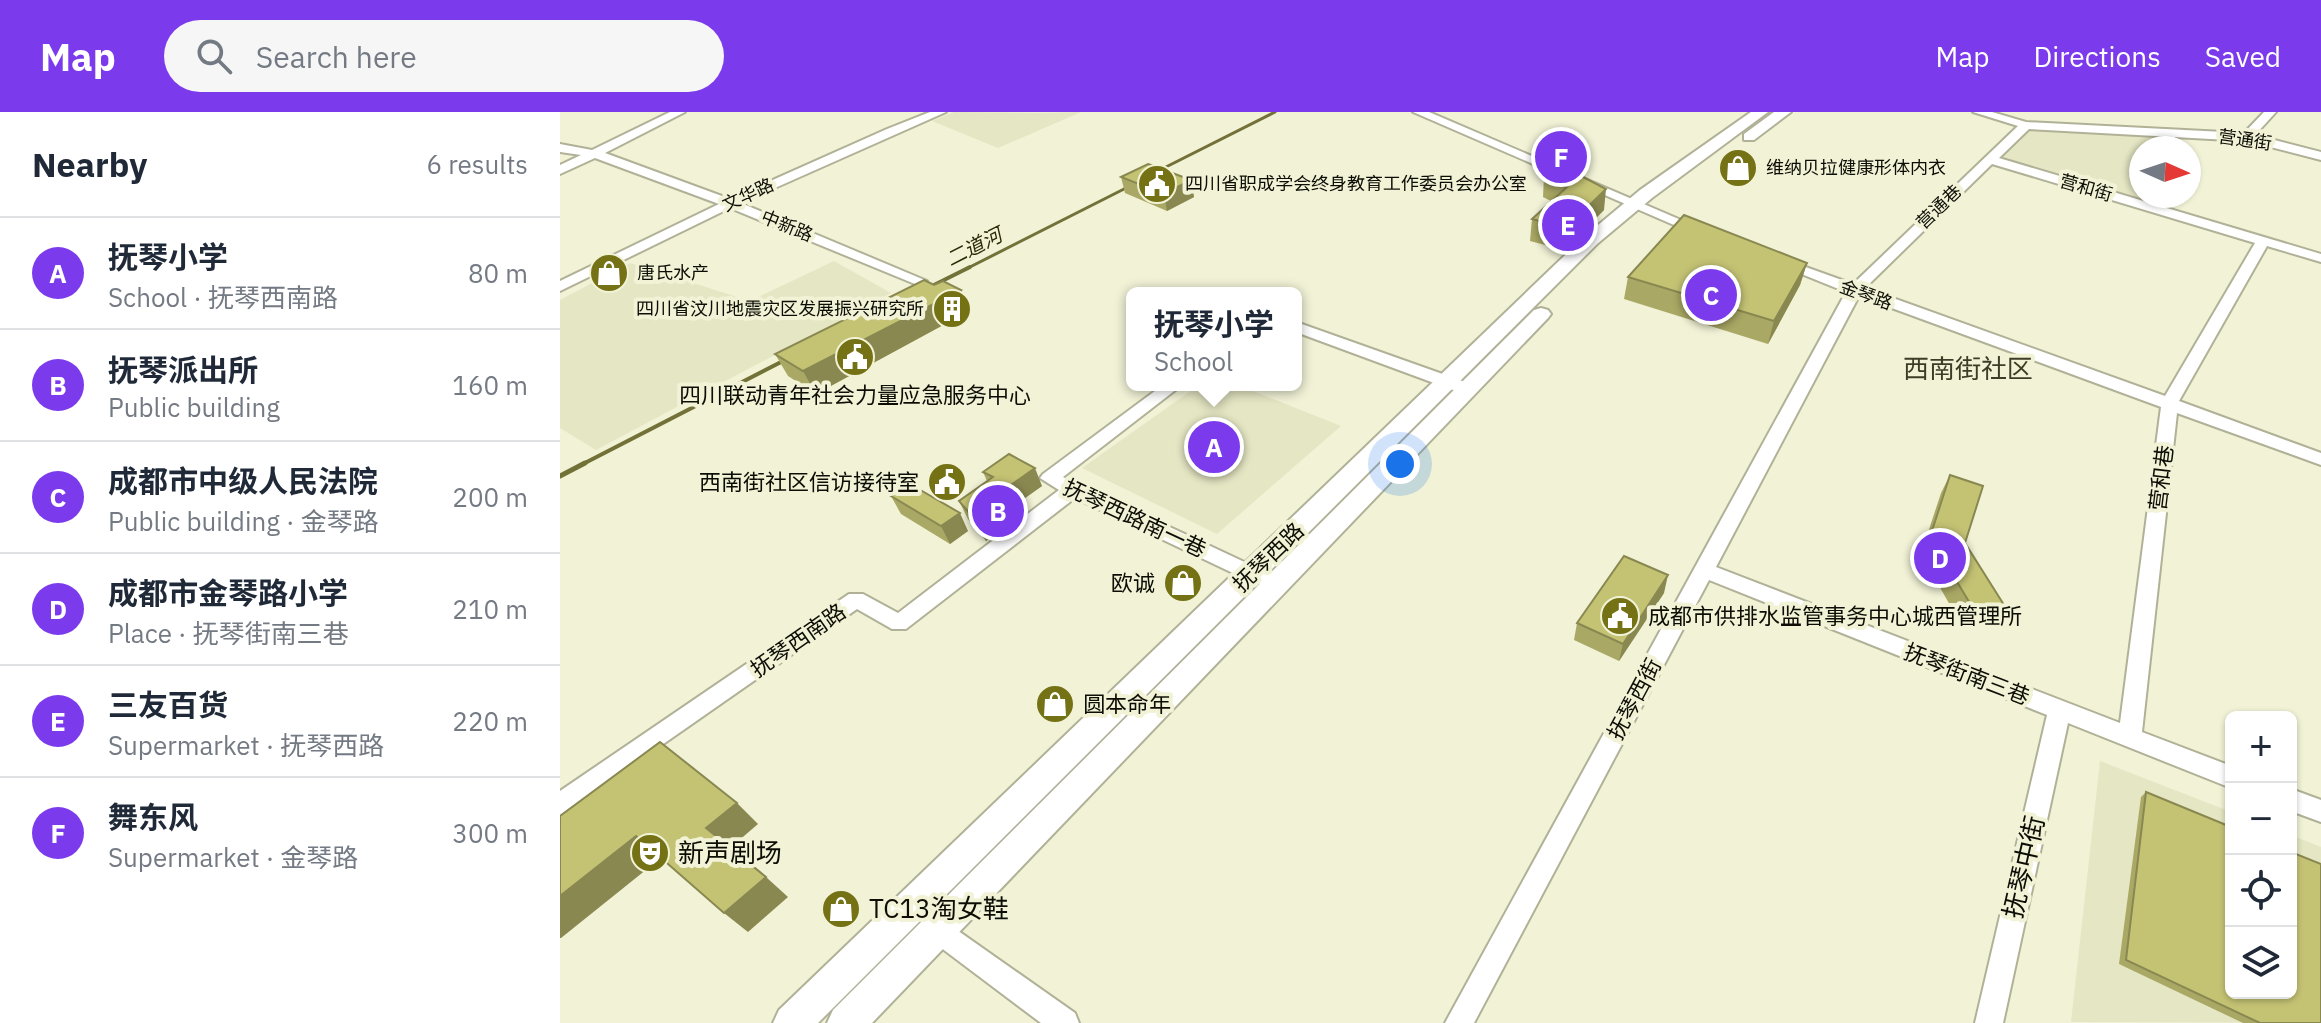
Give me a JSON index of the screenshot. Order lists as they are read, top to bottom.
{
  "streets": {
    "main road": ["抚琴西路"],
    "street": [
      "营通街",
      "营和街",
      "文华路",
      "营通巷",
      "中新路",
      "金琴路",
      "营和巷",
      "抚琴西路南一巷",
      "抚琴西南路",
      "抚琴街南三巷",
      "抚琴西街",
      "抚琴中街"
    ]
  },
  "crossings": [
    ["营通街", "营通巷"],
    ["营和街", "营通巷"],
    ["营和街", "营和巷"],
    ["文华路", "中新路"],
    ["营通巷", "金琴路"],
    ["营通巷", "抚琴西街"],
    ["金琴路", "营和巷"],
    ["金琴路", "抚琴西街"],
    ["营和巷", "抚琴街南三巷"],
    ["抚琴西路南一巷", "抚琴西路"],
    ["抚琴西路南一巷", "抚琴西南路"],
    ["抚琴街南三巷", "抚琴西街"],
    ["抚琴街南三巷", "抚琴中街"]
  ],
  "districts": ["西南街社区"],
  "water": ["二道河"],
  "places": {
    "shop": [
      "维纳贝拉健康形体内衣",
      "唐氏水产",
      "欧诚",
      "圆本命年",
      "TC13淘女鞋"
    ],
    "public building": [
      "四川省职成学会终身教育工作委员会办公室",
      "四川联动青年社会力量应急服务中心",
      "西南街社区信访接待室",
      "成都市供排水监管事务中心城西管理所"
    ],
    "building": ["四川省汶川地震灾区发展振兴研究所"],
    "theatre": ["新声剧场"]
  },
  "north": "right",
  "page": {
    "header": "Map",
    "search": "Search here",
    "nav": ["Map", "Directions", "Saved"],
    "heading": ["Nearby", "6 results"],
    "pins": [
      "F",
      "E",
      "C",
      "A",
      "B",
      "D"
    ],
    "list": [
      {
        "mark": "A",
        "name": "抚琴小学",
        "note": "School · 抚琴西南路",
        "value": "80 m"
      },
      {
        "mark": "B",
        "name": "抚琴派出所",
        "note": "Public building",
        "value": "160 m"
      },
      {
        "mark": "C",
        "name": "成都市中级人民法院",
        "note": "Public building · 金琴路",
        "value": "200 m"
      },
      {
        "mark": "D",
        "name": "成都市金琴路小学",
        "note": "Place · 抚琴街南三巷",
        "value": "210 m"
      },
      {
        "mark": "E",
        "name": "三友百货",
        "note": "Supermarket · 抚琴西路",
        "value": "220 m"
      },
      {
        "mark": "F",
        "name": "舞东风",
        "note": "Supermarket · 金琴路",
        "value": "300 m"
      }
    ],
    "popup": ["抚琴小学", "School"],
    "map_buttons": ["+", "−"]
  }
}
